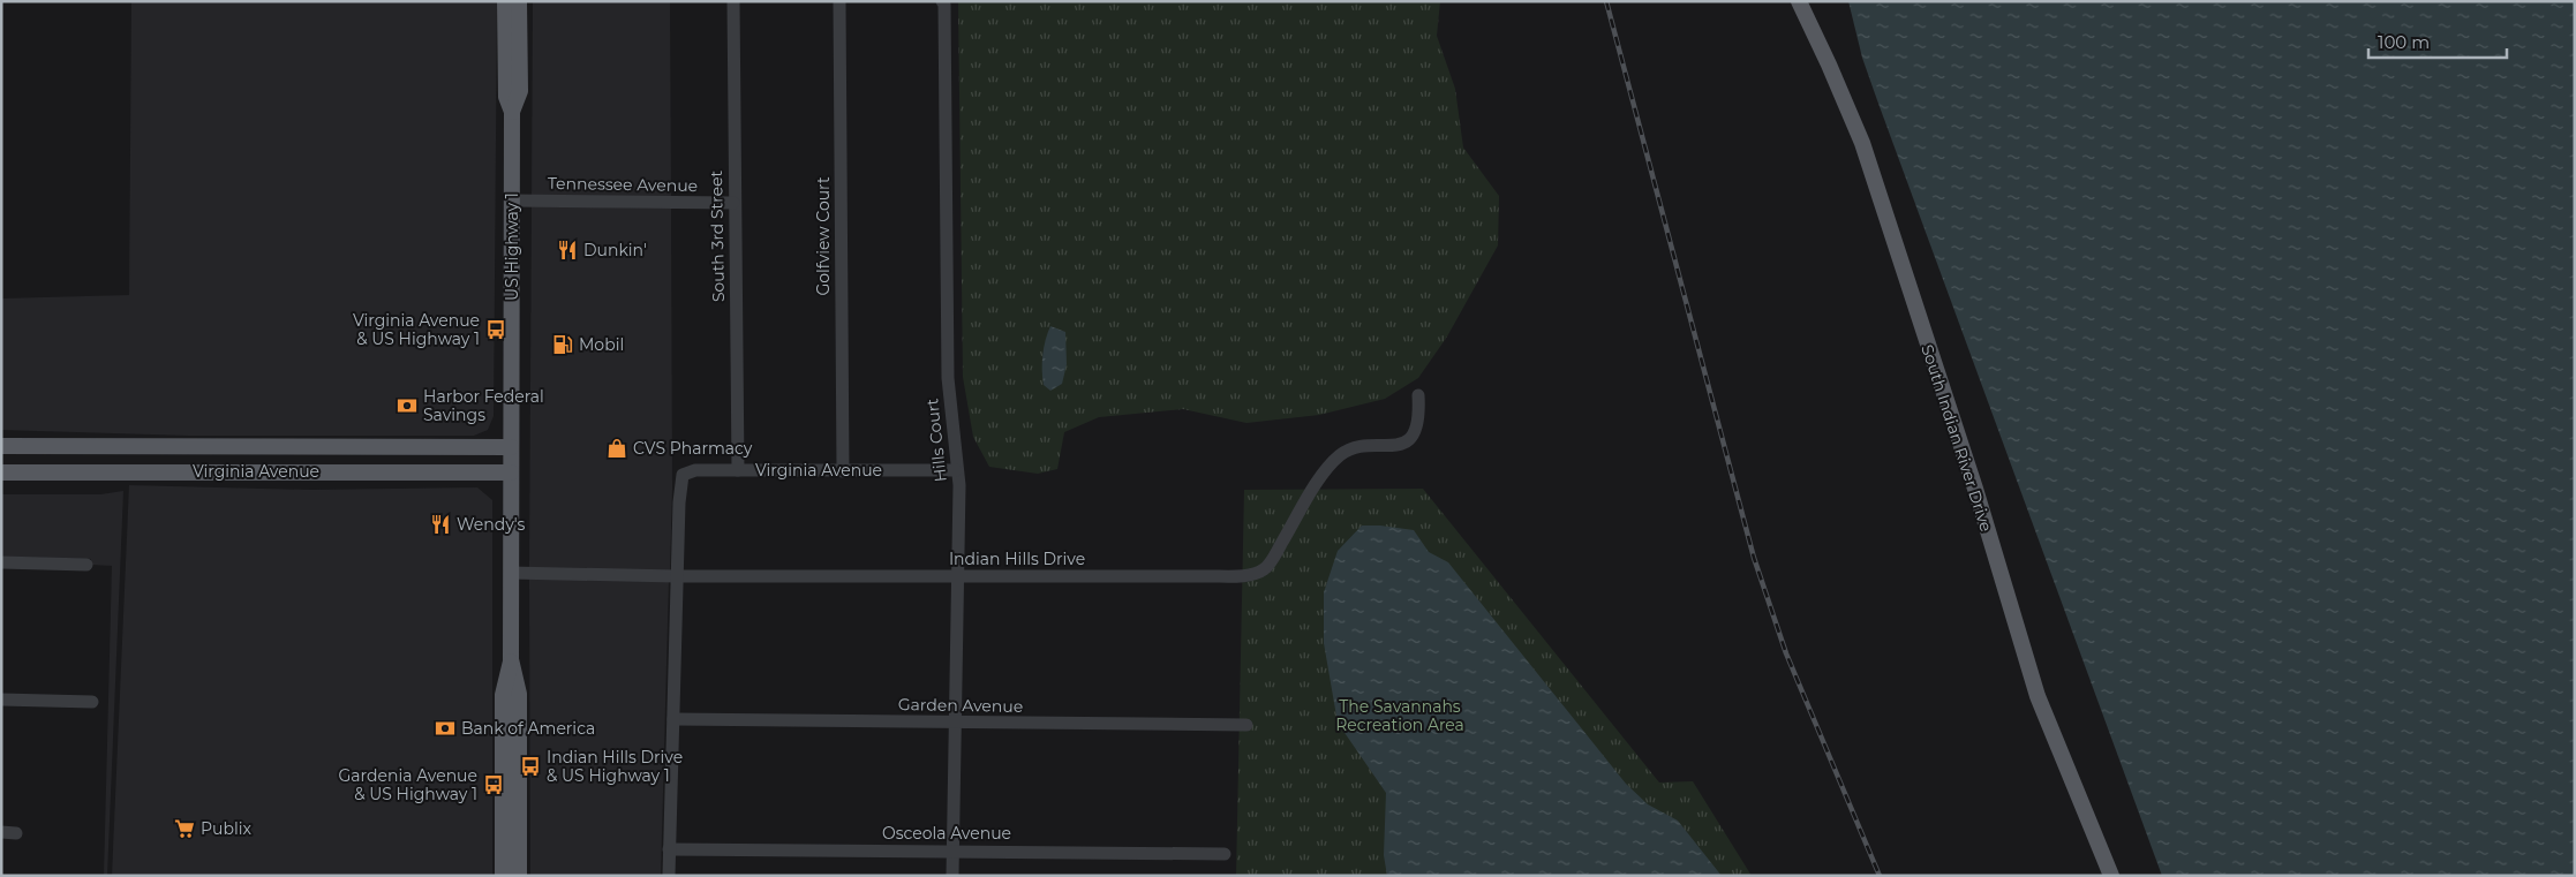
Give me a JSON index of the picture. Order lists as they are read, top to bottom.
{
  "streets": {
    "main road": ["US Highway 1", "South Indian River Drive", "Virginia Avenue"],
    "street": [
      "Tennessee Avenue",
      "South 3rd Street",
      "Golfview Court",
      "Hills Court",
      "Indian Hills Drive",
      "Garden Avenue",
      "Osceola Avenue"
    ]
  },
  "crossings": [
    ["Tennessee Avenue", "South 3rd Street"],
    ["Tennessee Avenue", "US Highway 1"],
    ["South 3rd Street", "Virginia Avenue"],
    ["Golfview Court", "Virginia Avenue"],
    ["US Highway 1", "Virginia Avenue"],
    ["US Highway 1", "Indian Hills Drive"],
    ["Hills Court", "Virginia Avenue"],
    ["Hills Court", "Indian Hills Drive"],
    ["Hills Court", "Garden Avenue"],
    ["Hills Court", "Osceola Avenue"],
    ["Virginia Avenue", "Indian Hills Drive"]
  ],
  "parks": ["The Savannahs Recreation Area"],
  "places": {
    "restaurant": ["Dunkin'", "Wendy's"],
    "bus stop": ["Virginia Avenue & US Highway 1", "Indian Hills Drive & US Highway 1", "Gardenia Avenue & US Highway 1"],
    "fuel station": ["Mobil"],
    "bank": ["Harbor Federal Savings", "Bank of America"],
    "shop": ["CVS Pharmacy"],
    "supermarket": ["Publix"]
  },
  "scale_bar": "100 m"
}
